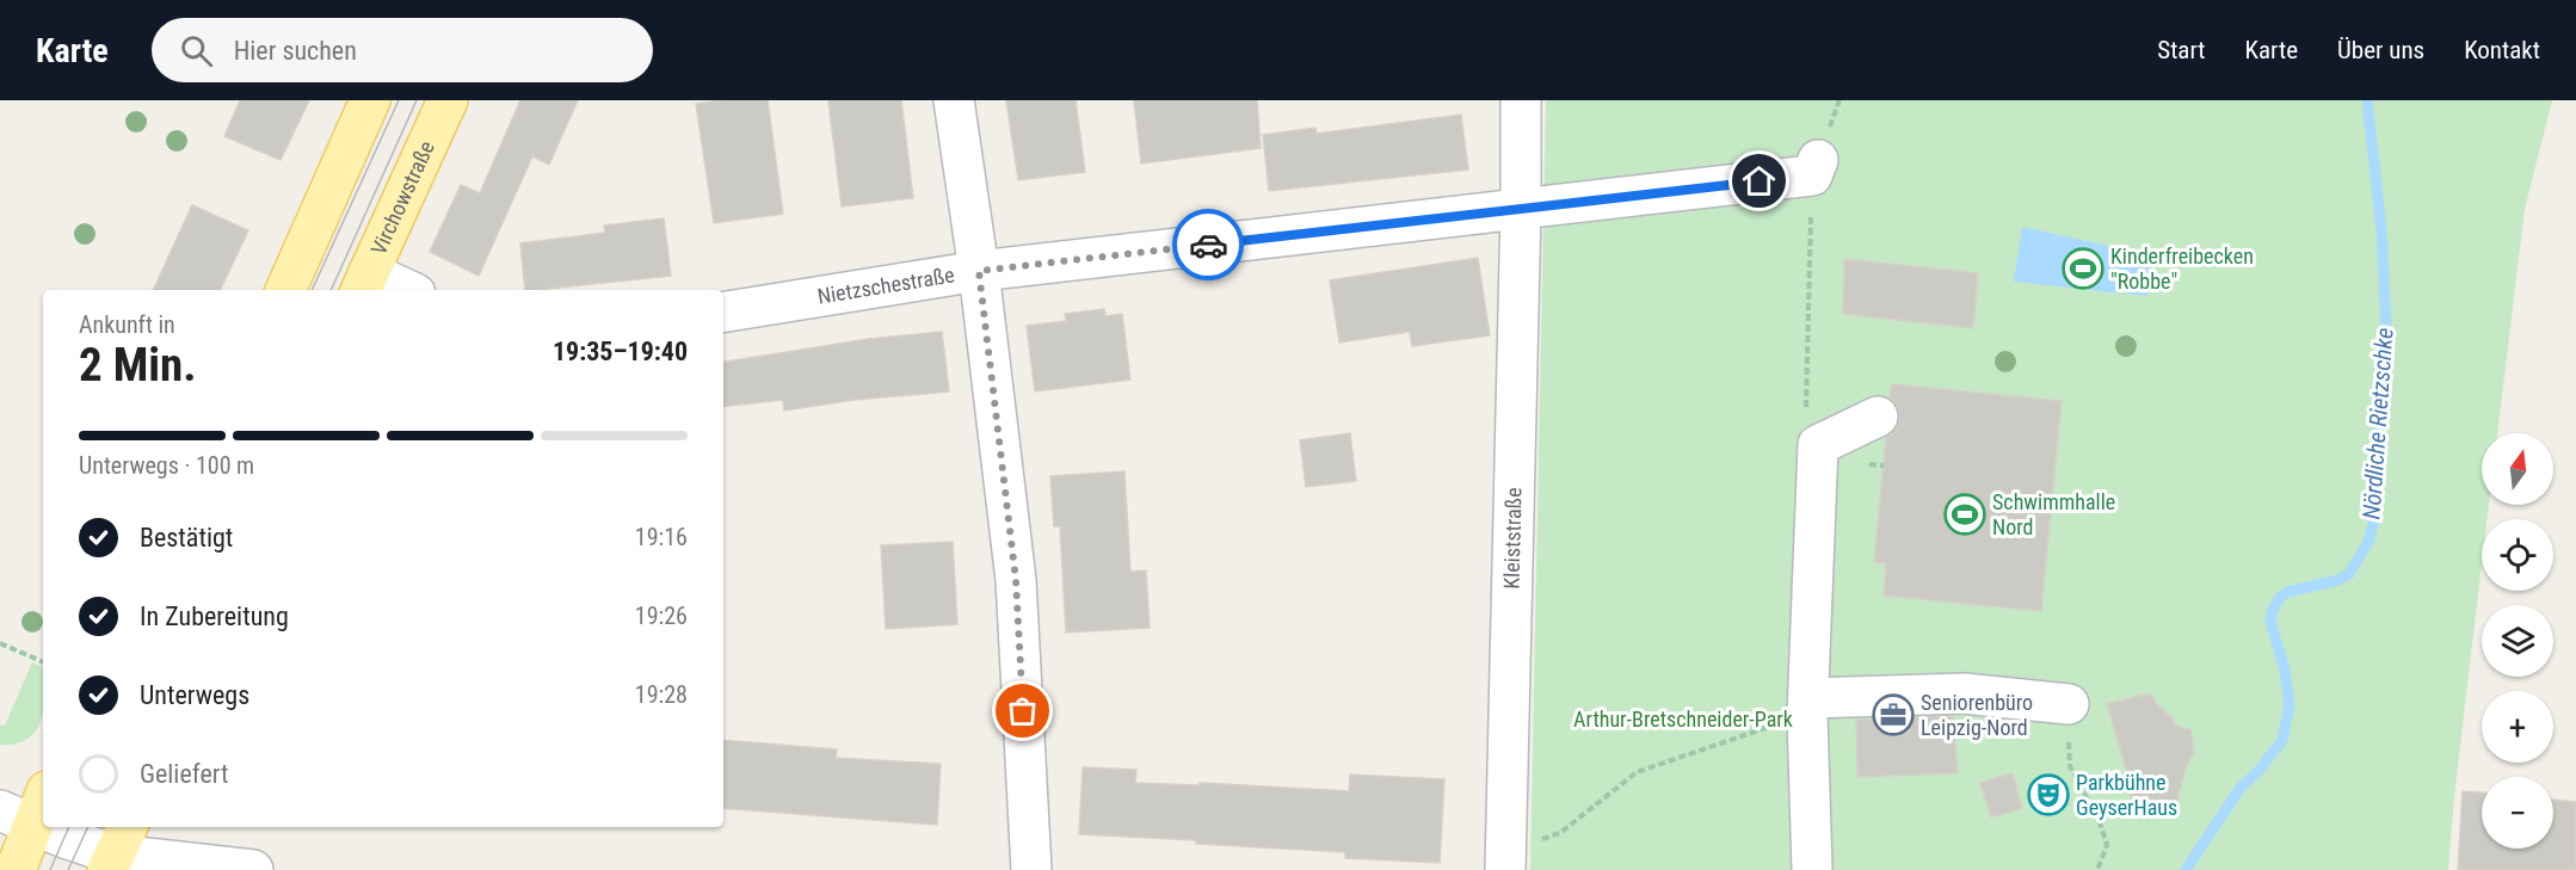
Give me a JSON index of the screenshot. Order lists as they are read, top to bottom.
{
  "streets": {
    "main road": ["Virchowstraße"],
    "street": ["Nietzschestraße", "Kleiststraße"]
  },
  "crossings": [
    ["Nietzschestraße", "Kleiststraße"]
  ],
  "water": ["Nördliche Rietzschke"],
  "parks": ["Arthur-Bretschneider-Park"],
  "places": {
    "sports": ["Kinderfreibecken \"Robbe\"", "Schwimmhalle Nord"],
    "office": ["Seniorenbüro Leipzig-Nord"],
    "theatre": ["Parkbühne GeyserHaus"]
  },
  "north": "top",
  "page": {
    "header": "Karte",
    "search": "Hier suchen",
    "nav": [
      "Start",
      "Karte",
      "Über uns",
      "Kontakt"
    ],
    "heading": ["2 Min.", "Ankunft in", "19:35–19:40"],
    "bar": "Unterwegs · 100 m",
    "map_buttons": ["+", "−"],
    "list": [
      ["Bestätigt", "19:16"],
      ["In Zubereitung", "19:26"],
      ["Unterwegs", "19:28"],
      "Geliefert"
    ]
  }
}
